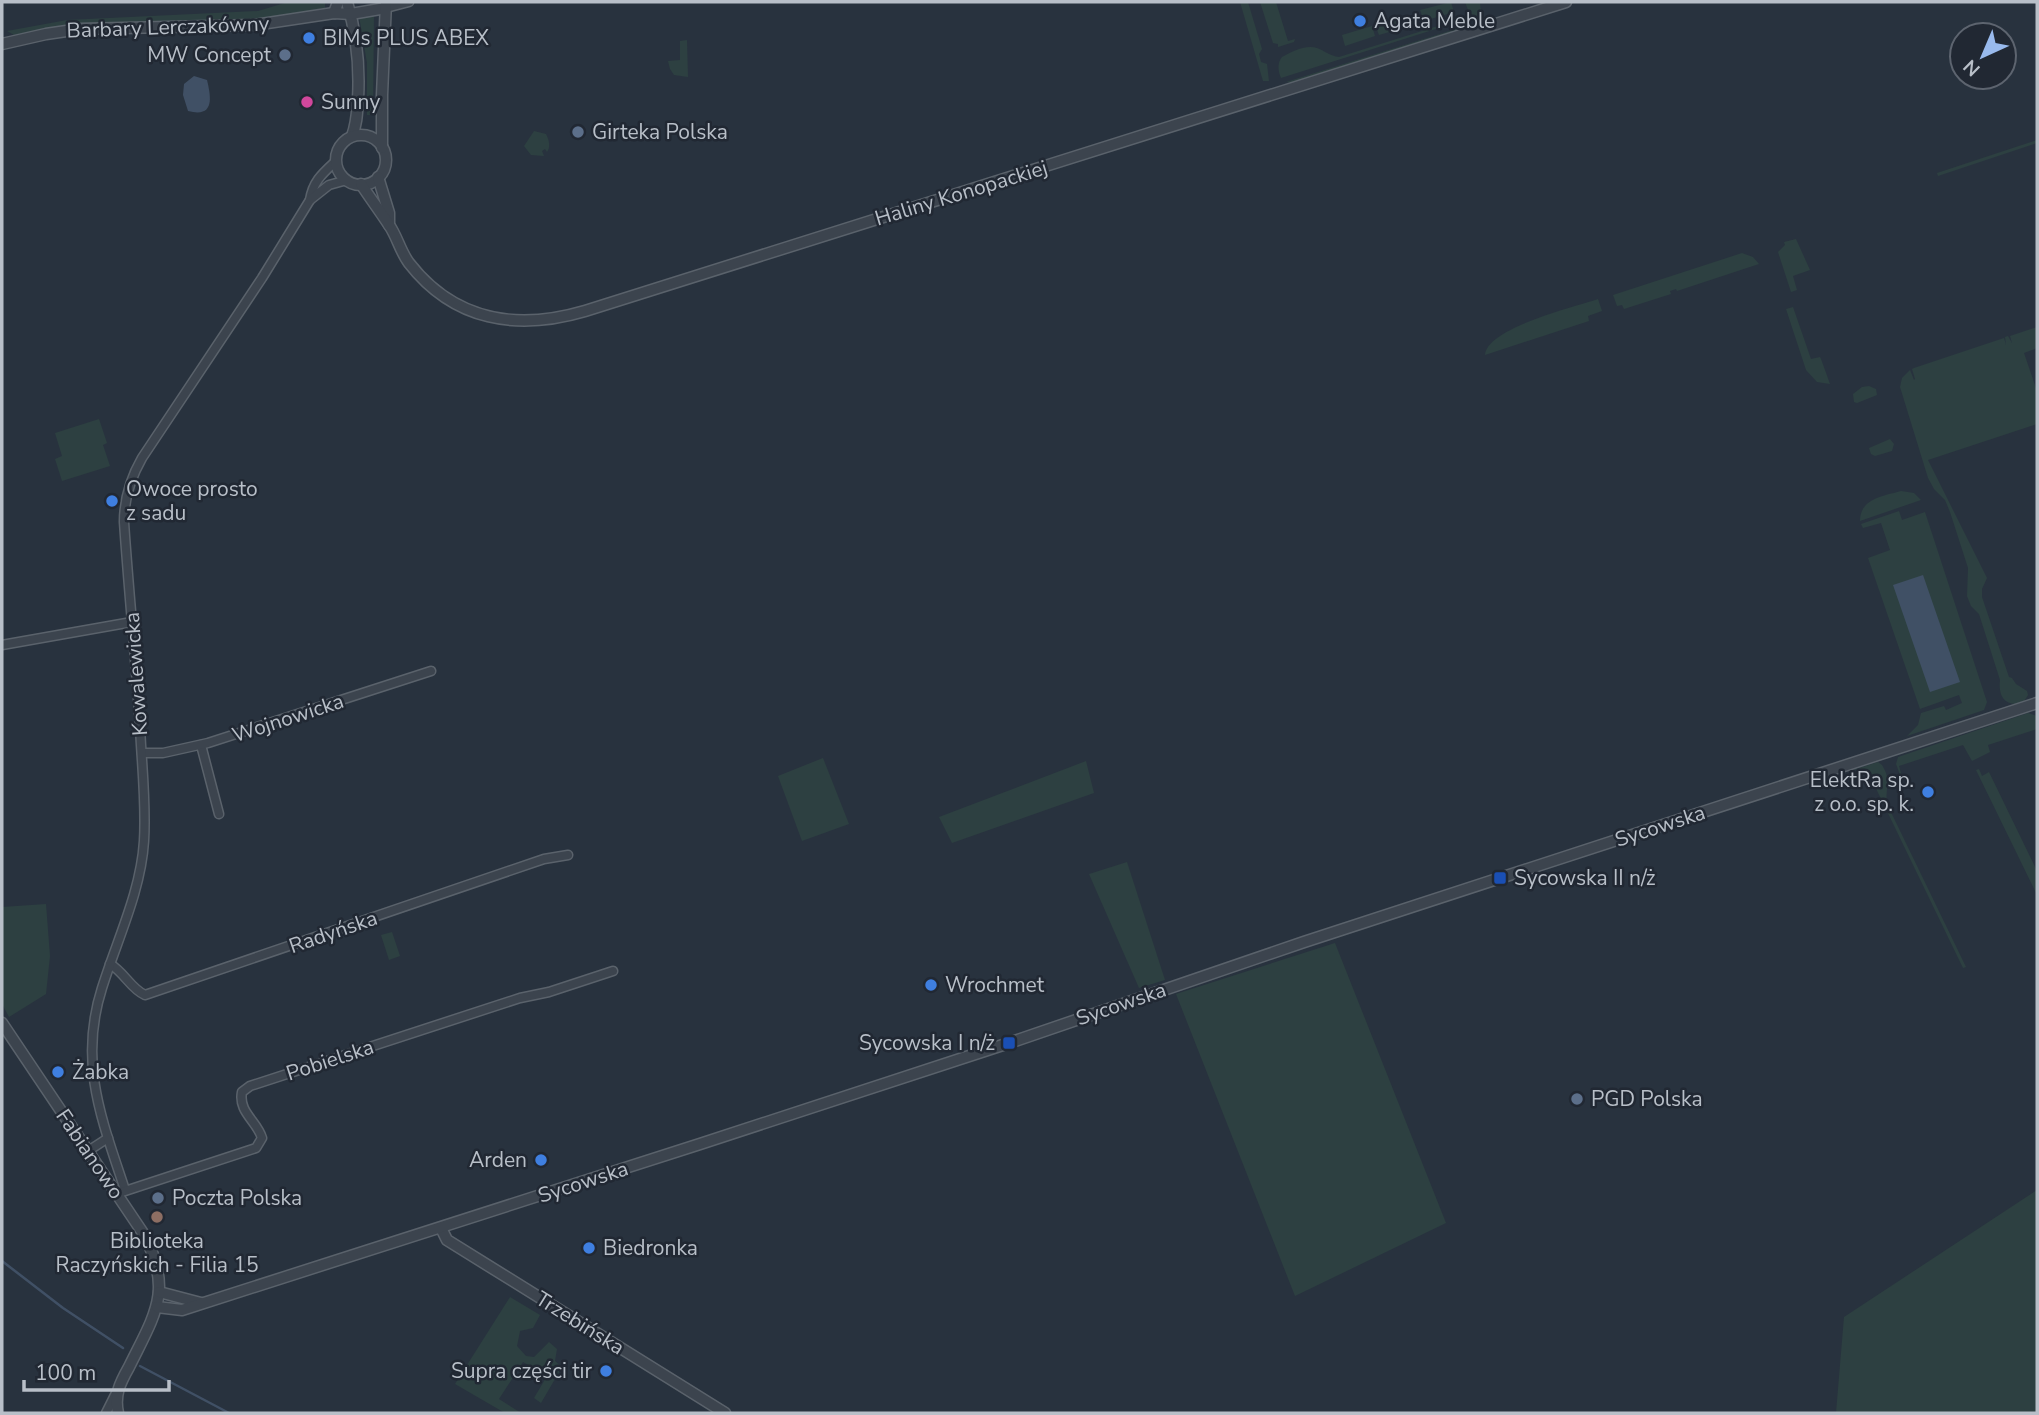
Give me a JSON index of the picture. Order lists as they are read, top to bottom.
{
  "streets": {
    "street": [
      "Barbary Lerczakówny",
      "Haliny Konopackiej",
      "Kowalewicka",
      "Wojnowicka",
      "Sycowska",
      "Radyńska",
      "Pobielska",
      "Fabianowo",
      "Trzebińska"
    ]
  },
  "crossings": [
    ["Haliny Konopackiej", "Kowalewicka"],
    ["Kowalewicka", "Wojnowicka"],
    ["Kowalewicka", "Radyńska"],
    ["Kowalewicka", "Pobielska"],
    ["Kowalewicka", "Fabianowo"],
    ["Sycowska", "Fabianowo"],
    ["Sycowska", "Trzebińska"],
    ["Pobielska", "Fabianowo"]
  ],
  "places": {
    "other": [
      "Agata Meble",
      "BIMs PLUS ABEX",
      "MW Concept",
      "Sunny",
      "Girteka Polska",
      "Owoce prosto z sadu",
      "ElektRa sp. z o.o. sp. k.",
      "Wrochmet",
      "Żabka",
      "PGD Polska",
      "Arden",
      "Poczta Polska",
      "Biblioteka Raczyńskich - Filia 15",
      "Biedronka",
      "Supra części tir"
    ],
    "transit": ["Sycowska II n/ż", "Sycowska I n/ż"]
  },
  "scale_bar": "100 m",
  "north": "bottom left"
}
